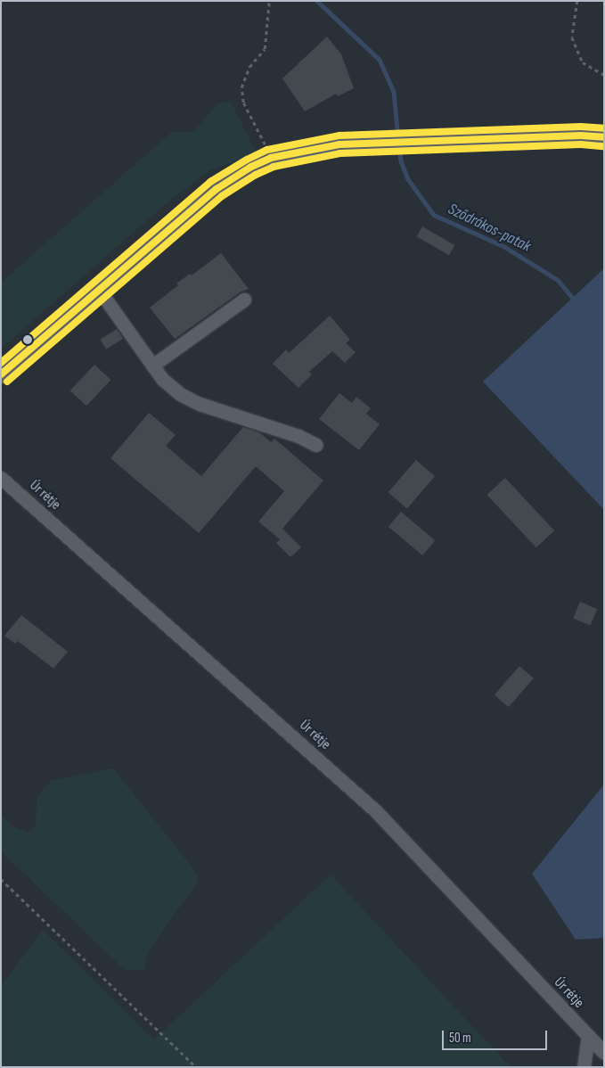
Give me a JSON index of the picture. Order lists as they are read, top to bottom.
{
  "streets": {
    "street": ["Úr rétje"]
  },
  "water": ["Sződrákos-patak"],
  "scale_bar": "50 m"
}
